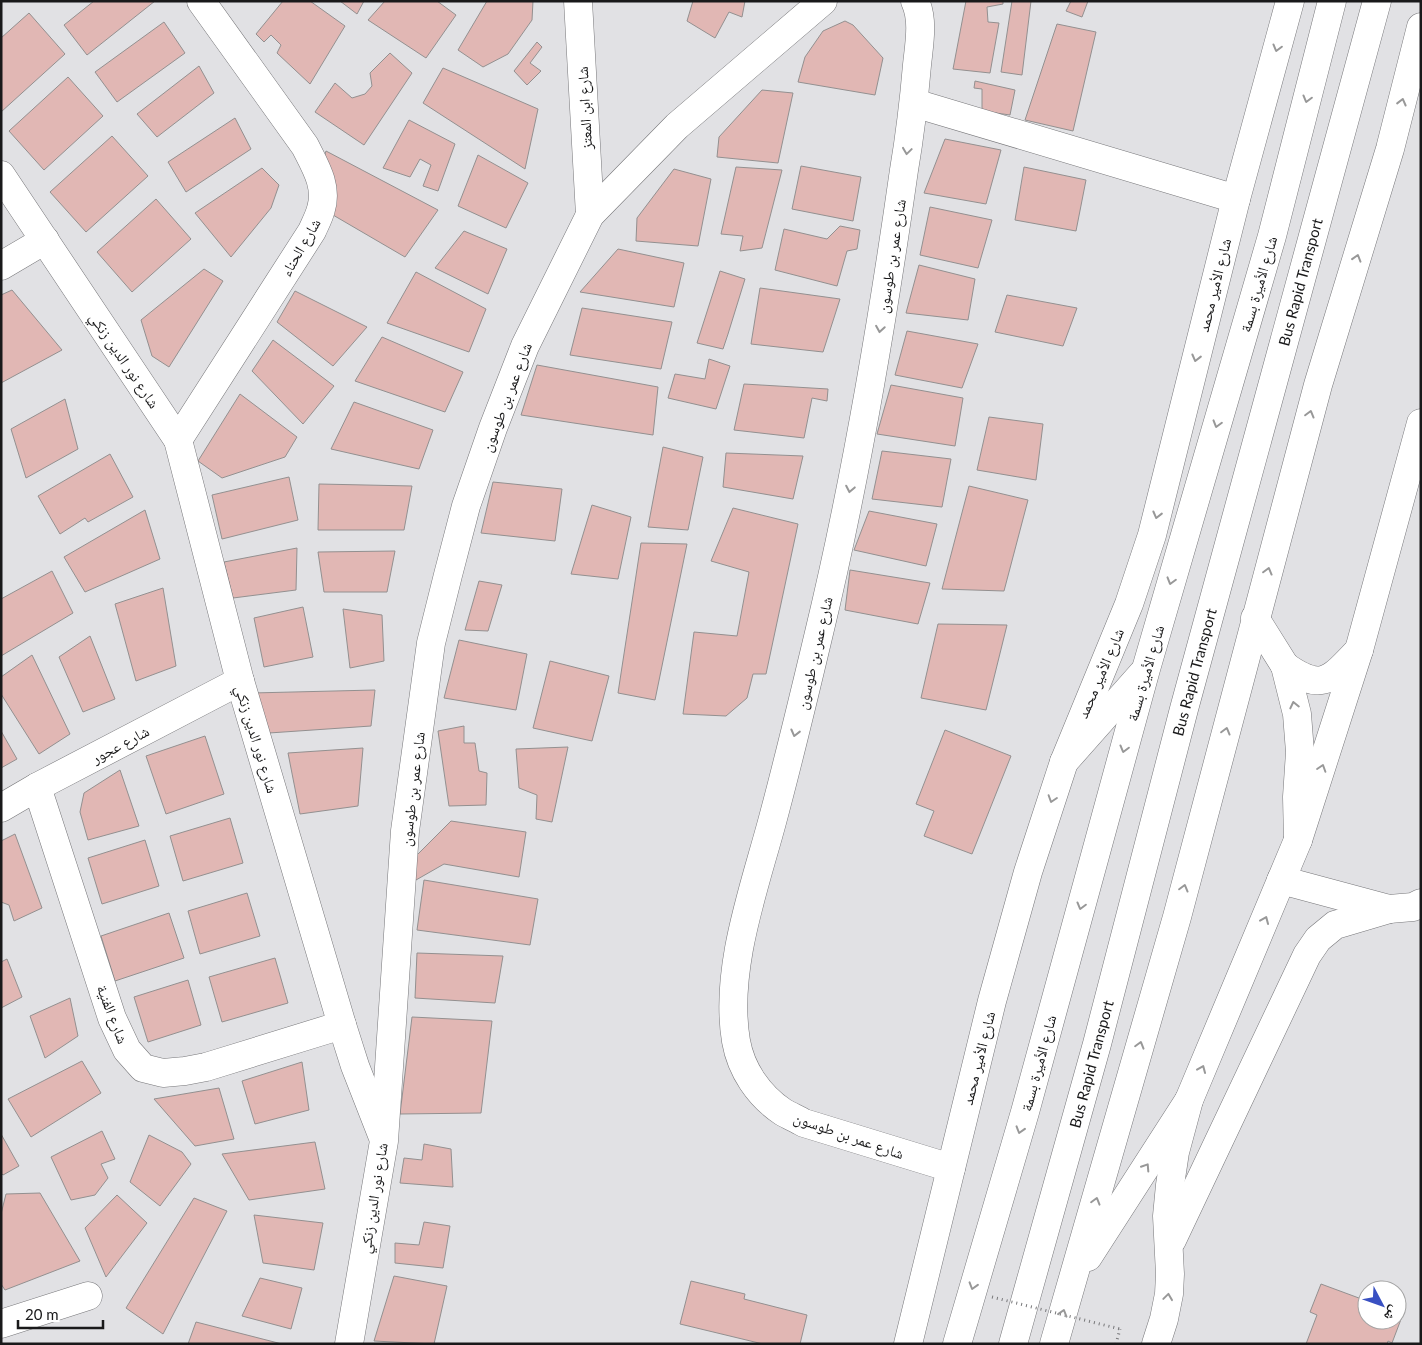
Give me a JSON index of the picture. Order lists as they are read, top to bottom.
{
  "streets": {
    "street": [
      "شارع ابن المعتز",
      "شارع الحناء",
      "شارع عمر بن طوسون",
      "Bus Rapid Transport",
      "شارع الأميرة بسمة",
      "شارع الأمير محمد",
      "شارع نور الدين زنكي",
      "شارع عجور",
      "شارع الفنية"
    ]
  },
  "crossings": [
    ["شارع ابن المعتز", "شارع عمر بن طوسون"],
    ["شارع الحناء", "شارع نور الدين زنكي"],
    ["شارع عمر بن طوسون", "شارع الأمير محمد"],
    ["شارع عمر بن طوسون", "شارع نور الدين زنكي"],
    ["شارع نور الدين زنكي", "شارع عجور"],
    ["شارع نور الدين زنكي", "شارع الفنية"],
    ["شارع عجور", "شارع الفنية"]
  ],
  "one_way": ["شارع عمر بن طوسون"],
  "scale_bar": "20 m",
  "north": "bottom right"
}
